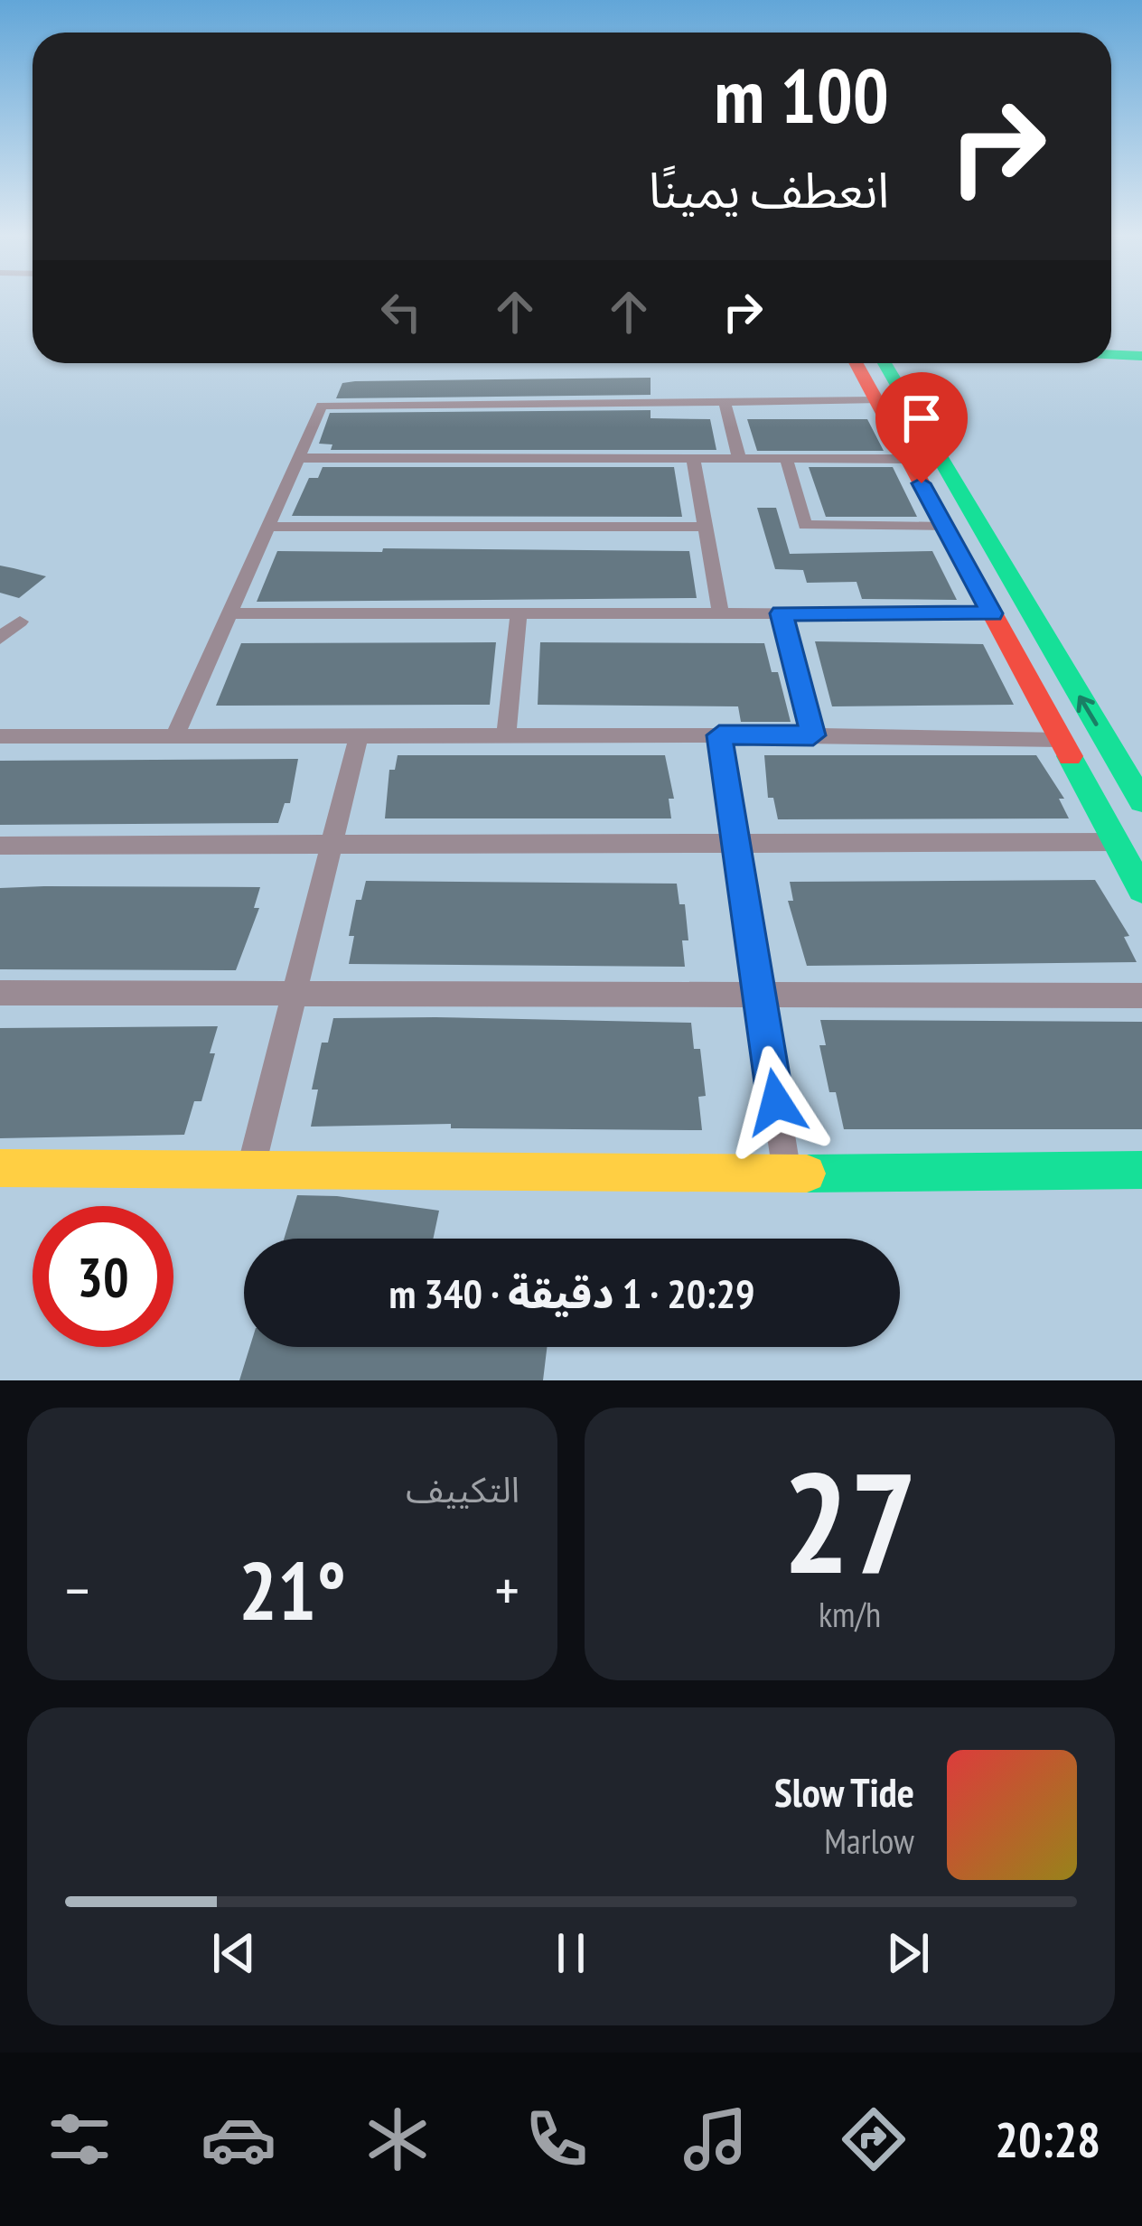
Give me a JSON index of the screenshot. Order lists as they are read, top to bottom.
{
  "page": {
    "turn": ["100 m", "انعطف يمينًا"],
    "limit": "30",
    "trip": "20:29 · 1 دقيقة · 340 m",
    "tile": [
      ["27", "km/h"],
      "التكييف"
    ],
    "heat": ["−", "21°", "+"],
    "song": ["Slow Tide", "Marlow"],
    "tabs": "20:28"
  }
}
